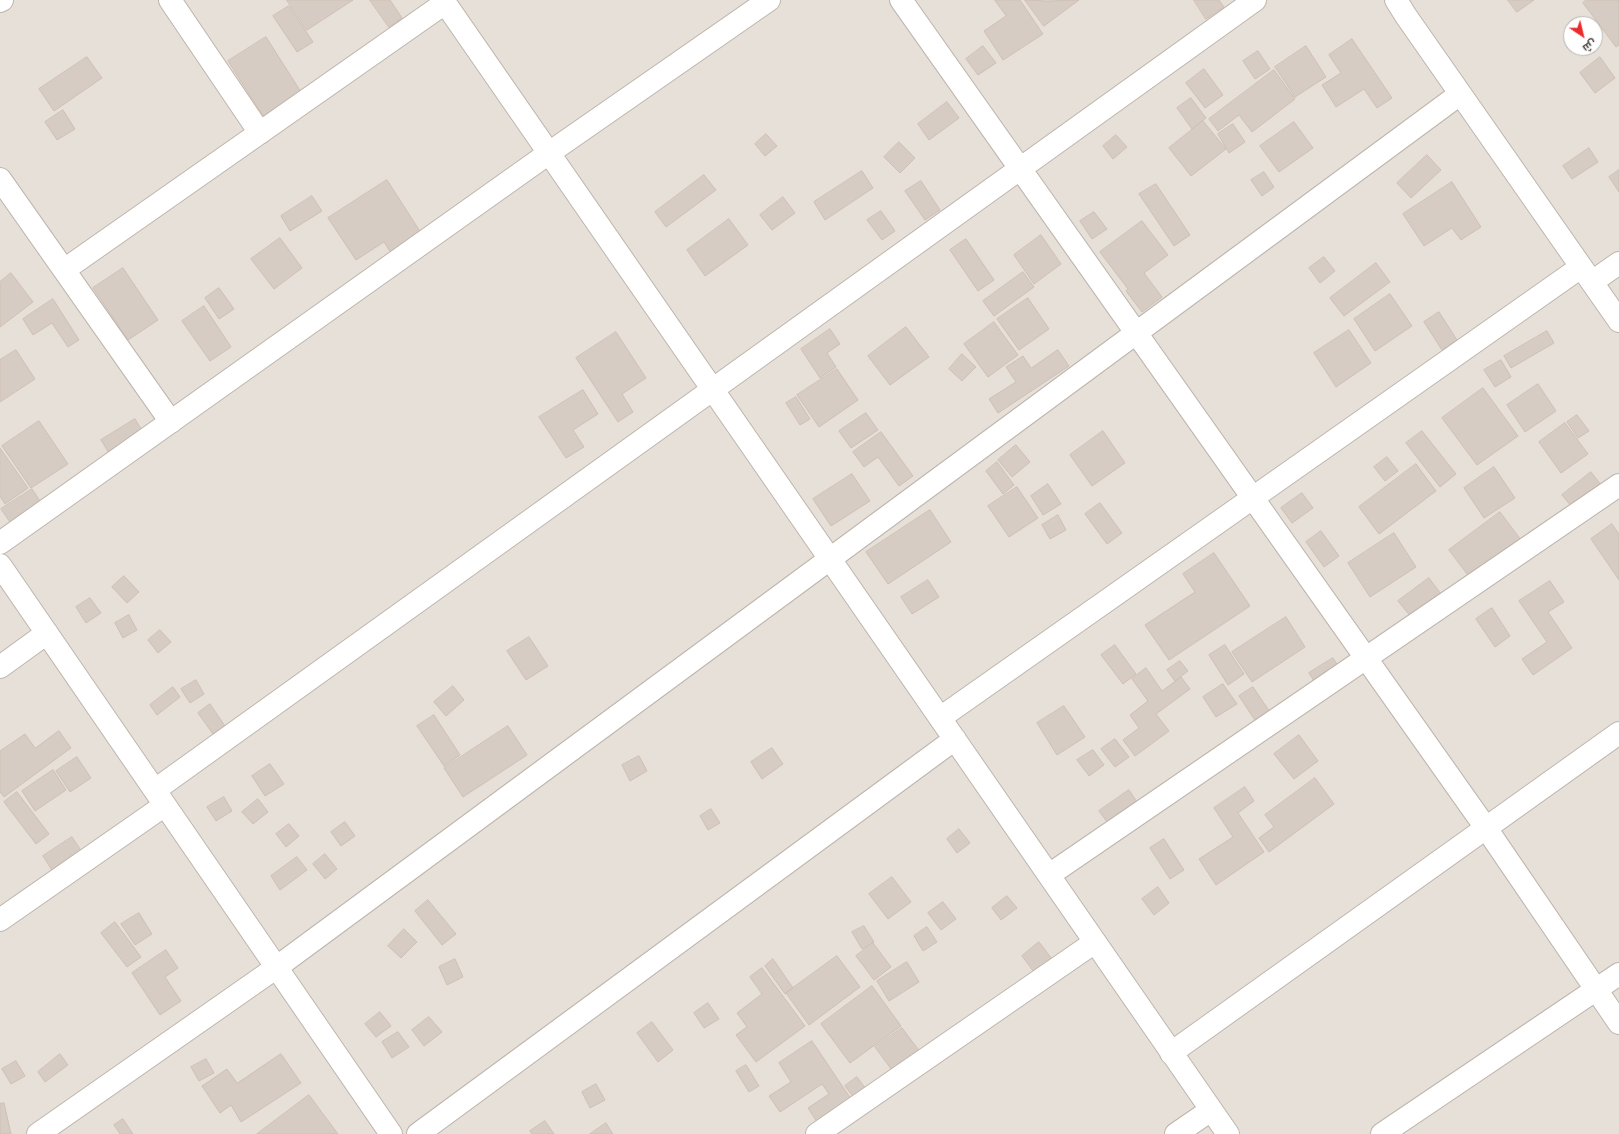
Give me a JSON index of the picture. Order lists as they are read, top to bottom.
{
  "north": "bottom right"
}
